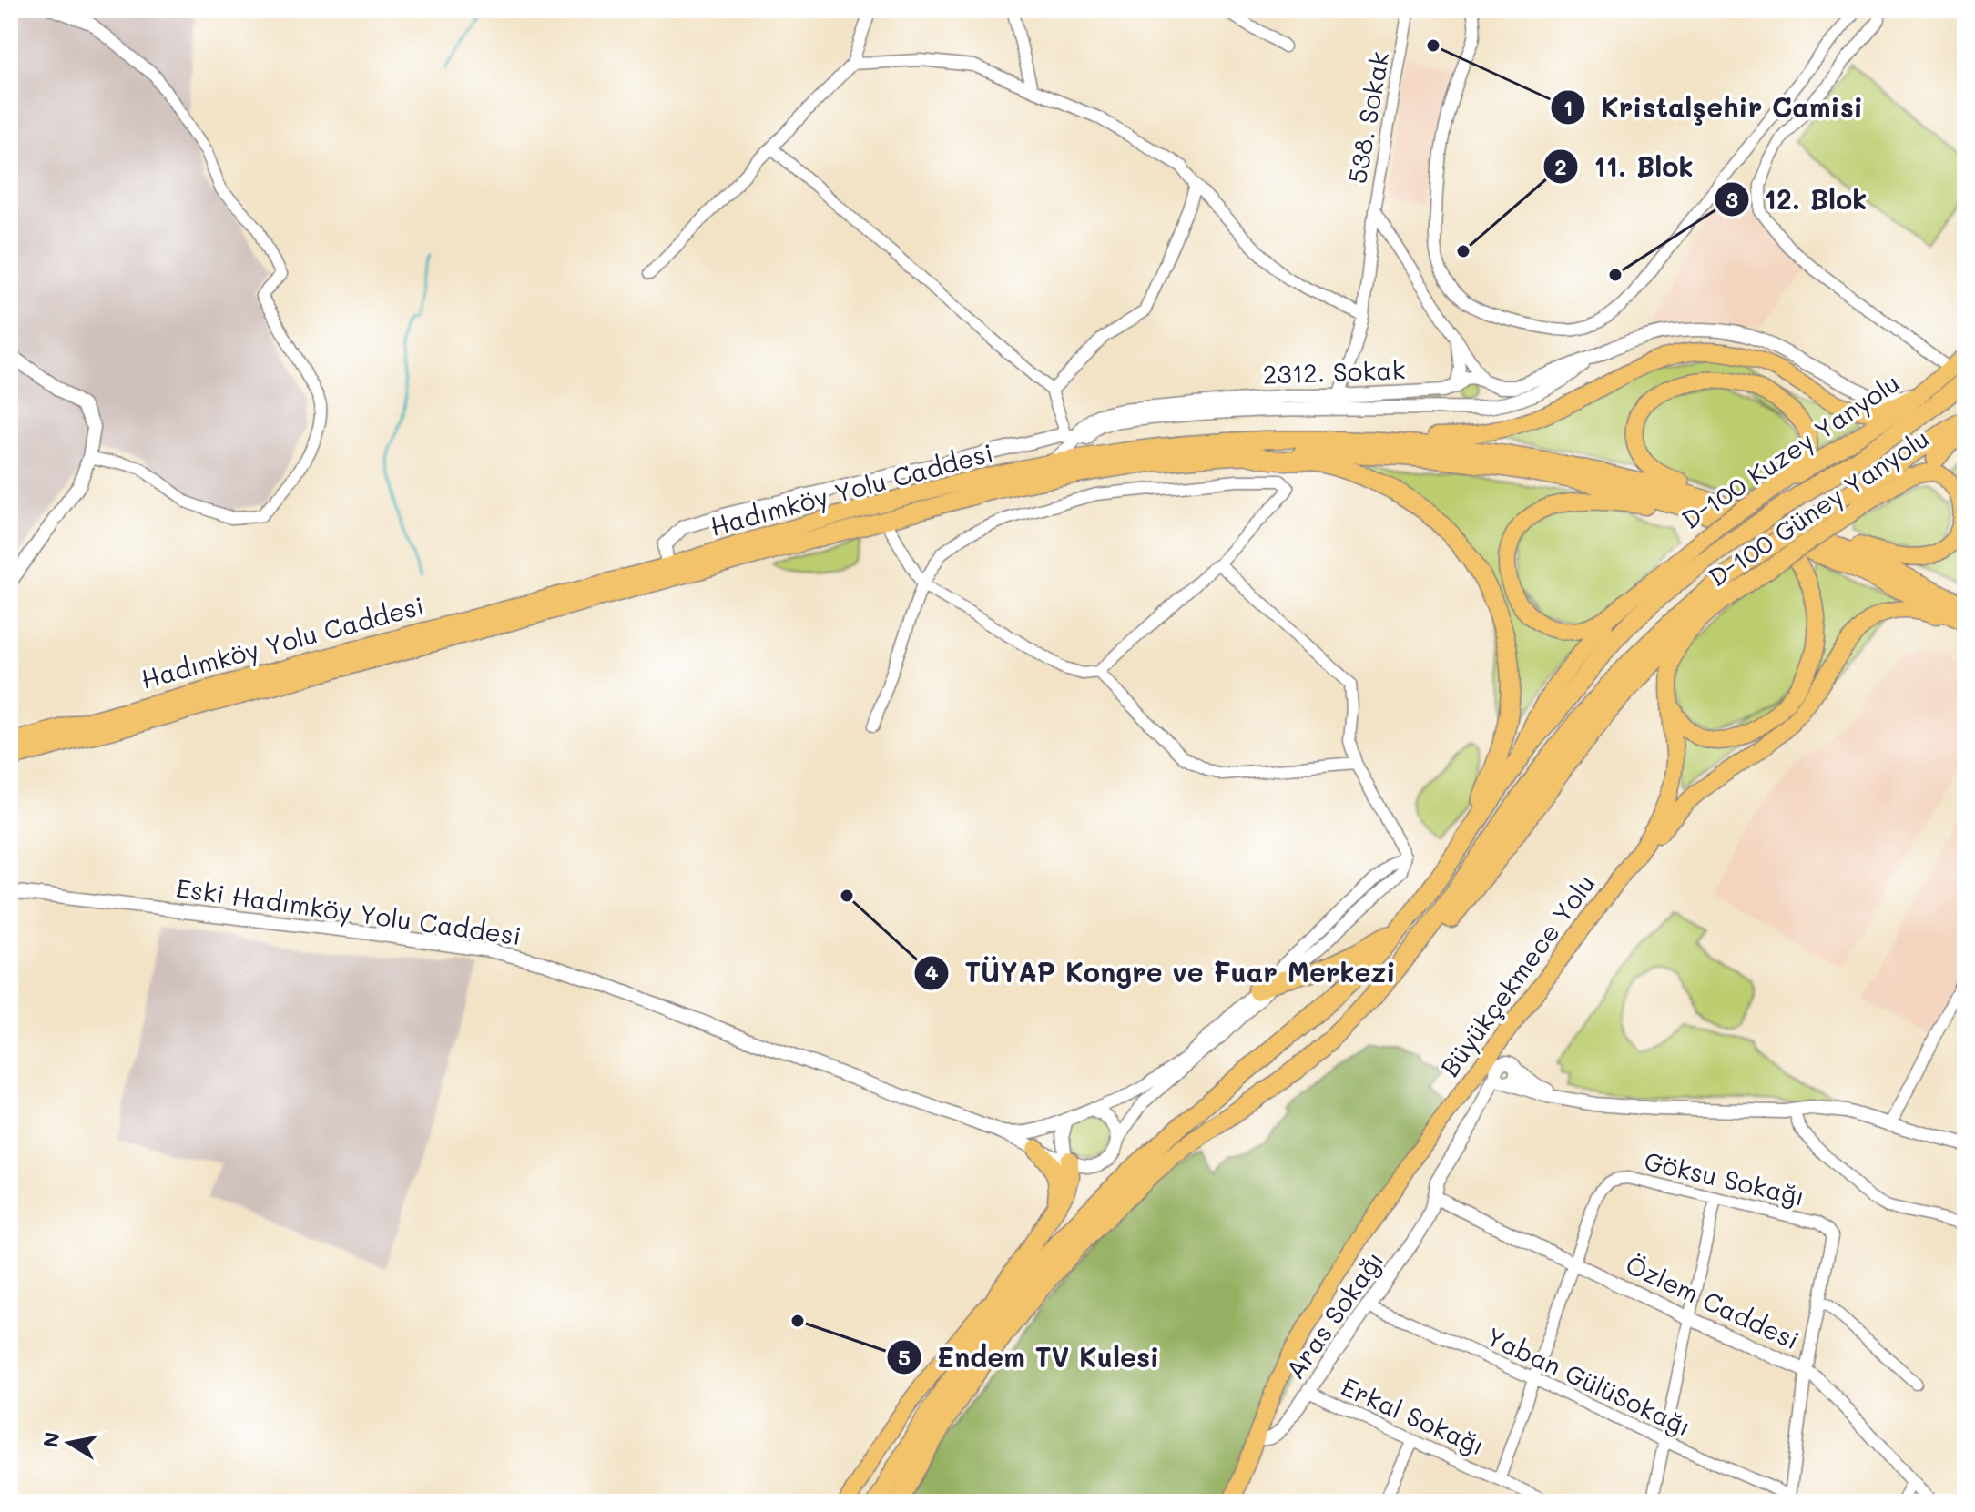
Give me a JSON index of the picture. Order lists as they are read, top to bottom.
{
  "streets": {
    "main road": [
      "D-100 Kuzey Yanyolu",
      "Hadımköy Yolu Caddesi",
      "D-100 Güney Yanyolu",
      "Büyükçekmece Yolu"
    ],
    "street": [
      "538. Sokak",
      "2312. Sokak",
      "Eski Hadımköy Yolu Caddesi",
      "Göksu Sokağı",
      "Özlem Caddesi",
      "Aras Sokağı",
      "Yaban GülüSokağı",
      "Erkal Sokağı"
    ]
  },
  "crossings": [
    ["538. Sokak", "2312. Sokak"],
    ["2312. Sokak", "D-100 Kuzey Yanyolu"],
    ["2312. Sokak", "Hadımköy Yolu Caddesi"],
    ["D-100 Güney Yanyolu", "Büyükçekmece Yolu"],
    ["Büyükçekmece Yolu", "Aras Sokağı"],
    ["Göksu Sokağı", "Özlem Caddesi"],
    ["Özlem Caddesi", "Aras Sokağı"],
    ["Aras Sokağı", "Yaban GülüSokağı"],
    ["Aras Sokağı", "Erkal Sokağı"]
  ],
  "places": [
    "Kristalşehir Camisi",
    "11. Blok",
    "12. Blok",
    "TÜYAP Kongre ve Fuar Merkezi",
    "Endem TV Kulesi"
  ],
  "north": "left"
}
